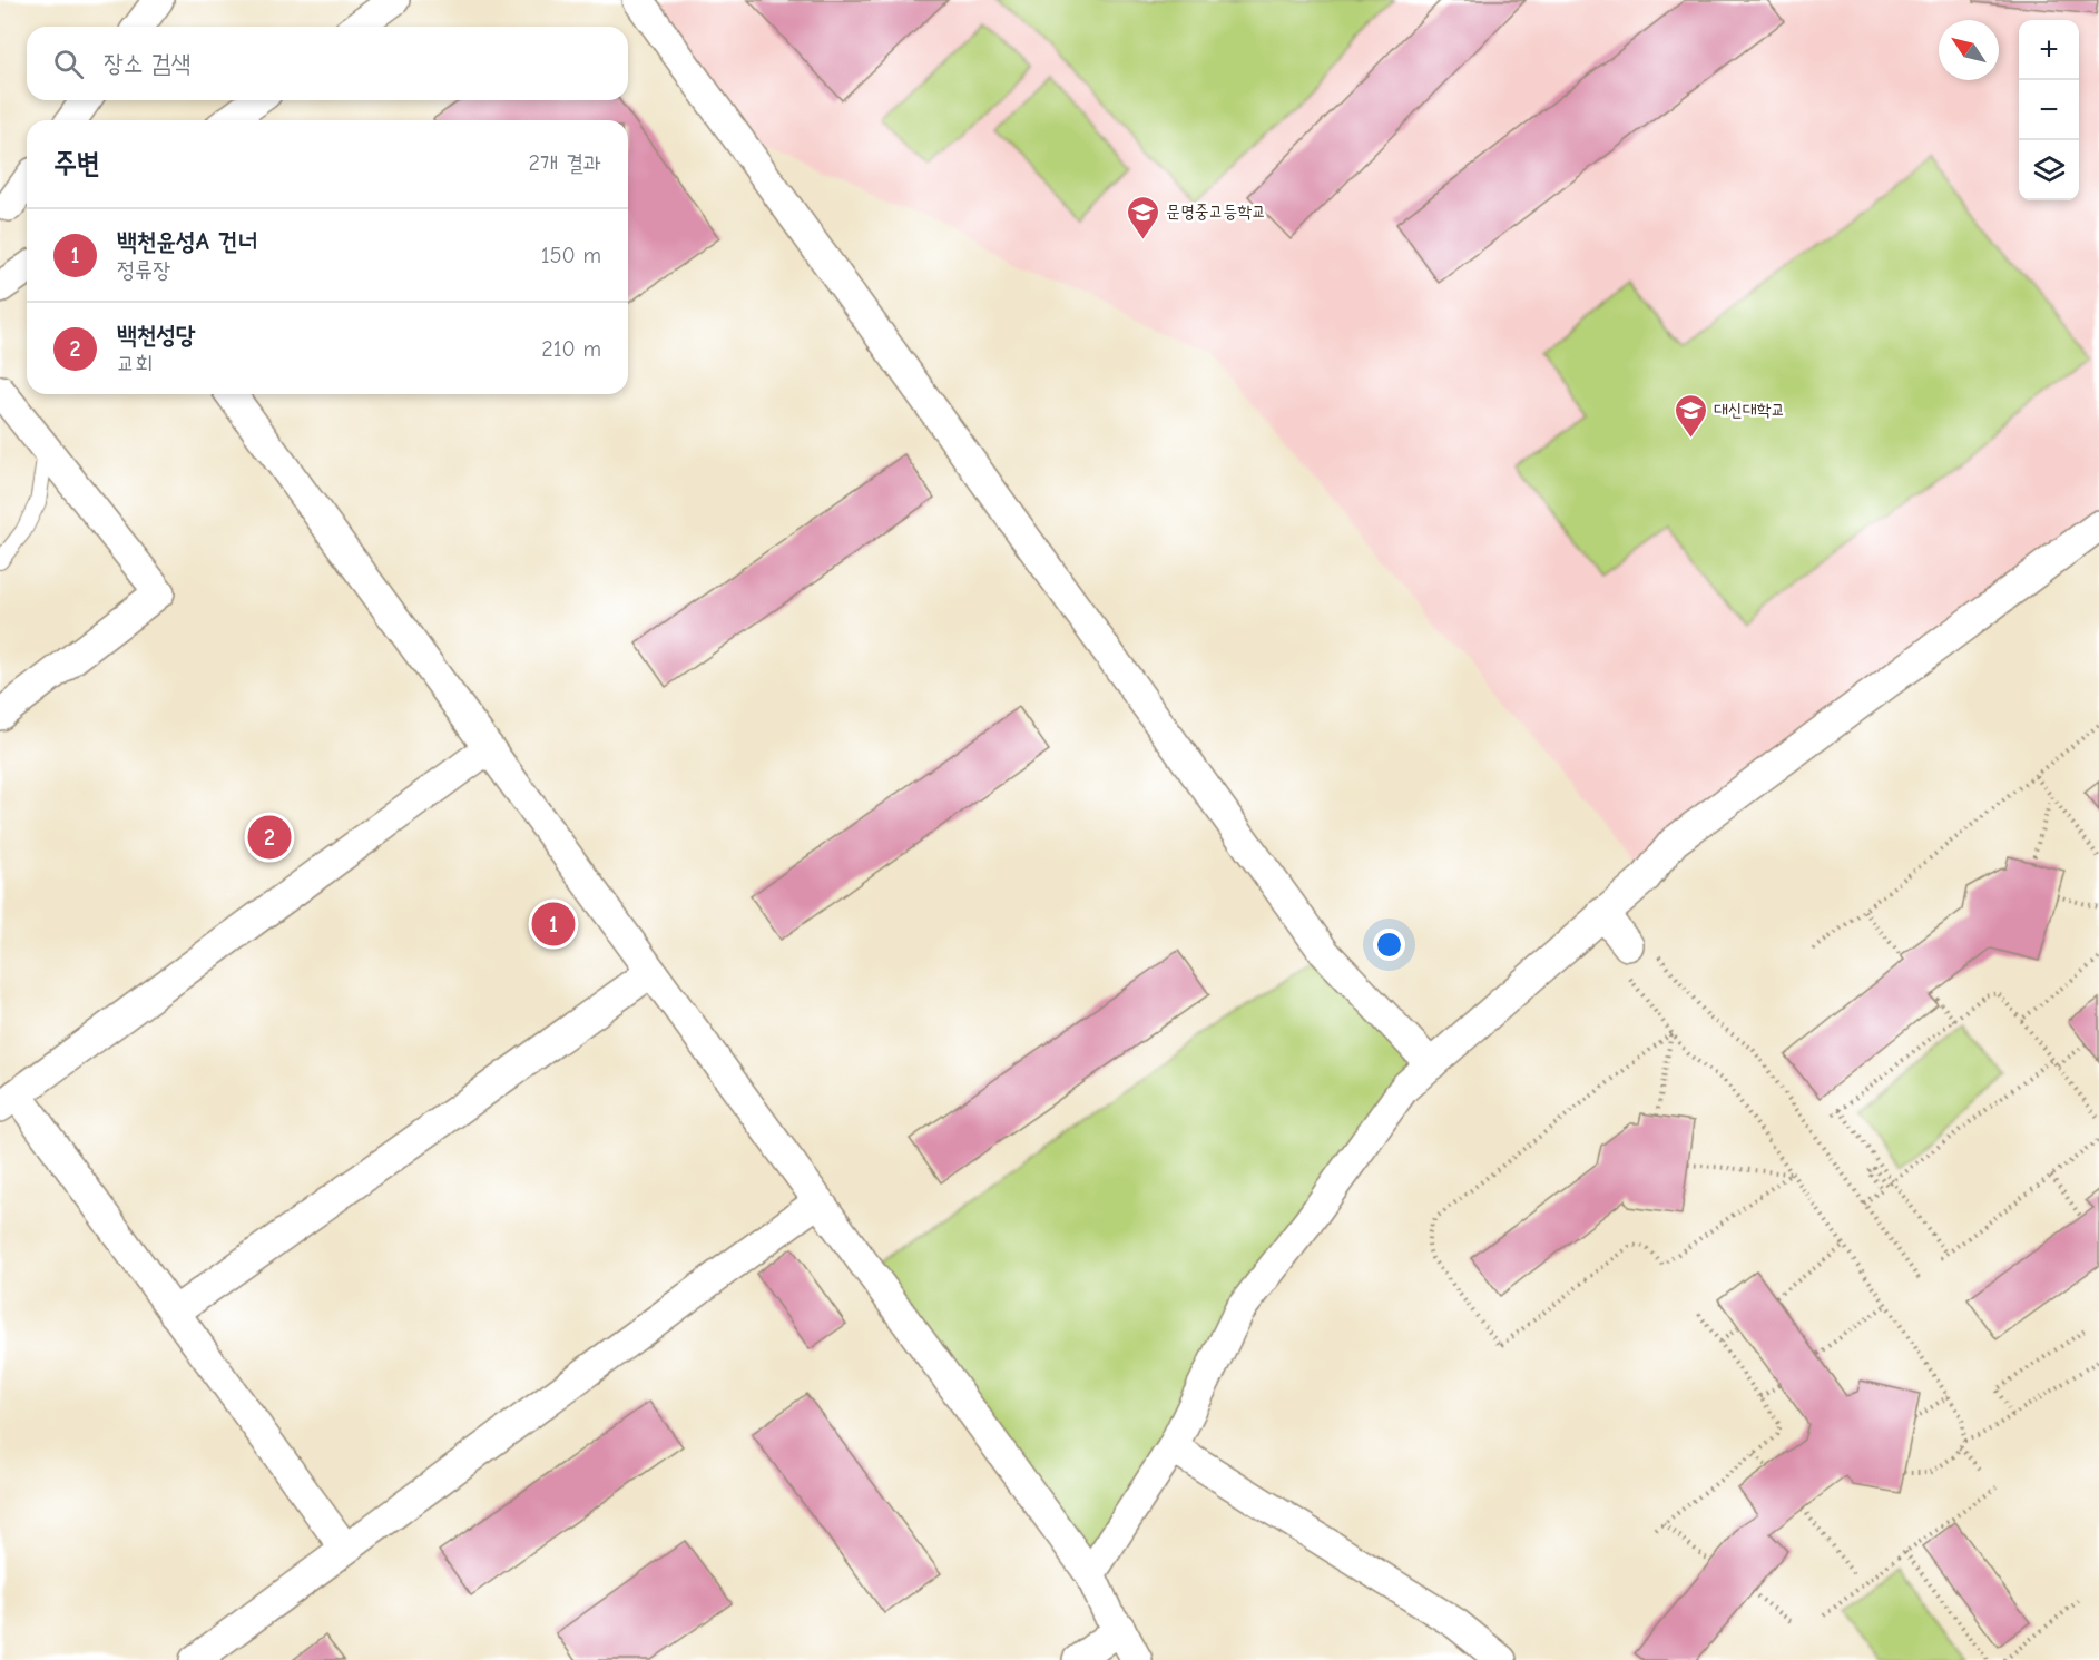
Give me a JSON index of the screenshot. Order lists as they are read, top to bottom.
{
  "places": {
    "school or university": ["문명중고등학교", "대신대학교"]
  },
  "north": "top left",
  "page": {
    "map_buttons": ["+", "−"],
    "search": "장소 검색",
    "heading": ["주변", "2개 결과"],
    "list": [
      {
        "mark": "1",
        "name": "백천윤성A 건너",
        "note": "정류장",
        "value": "150 m"
      },
      {
        "mark": "2",
        "name": "백천성당",
        "note": "교회",
        "value": "210 m"
      }
    ],
    "pins": ["2", "1"]
  }
}
